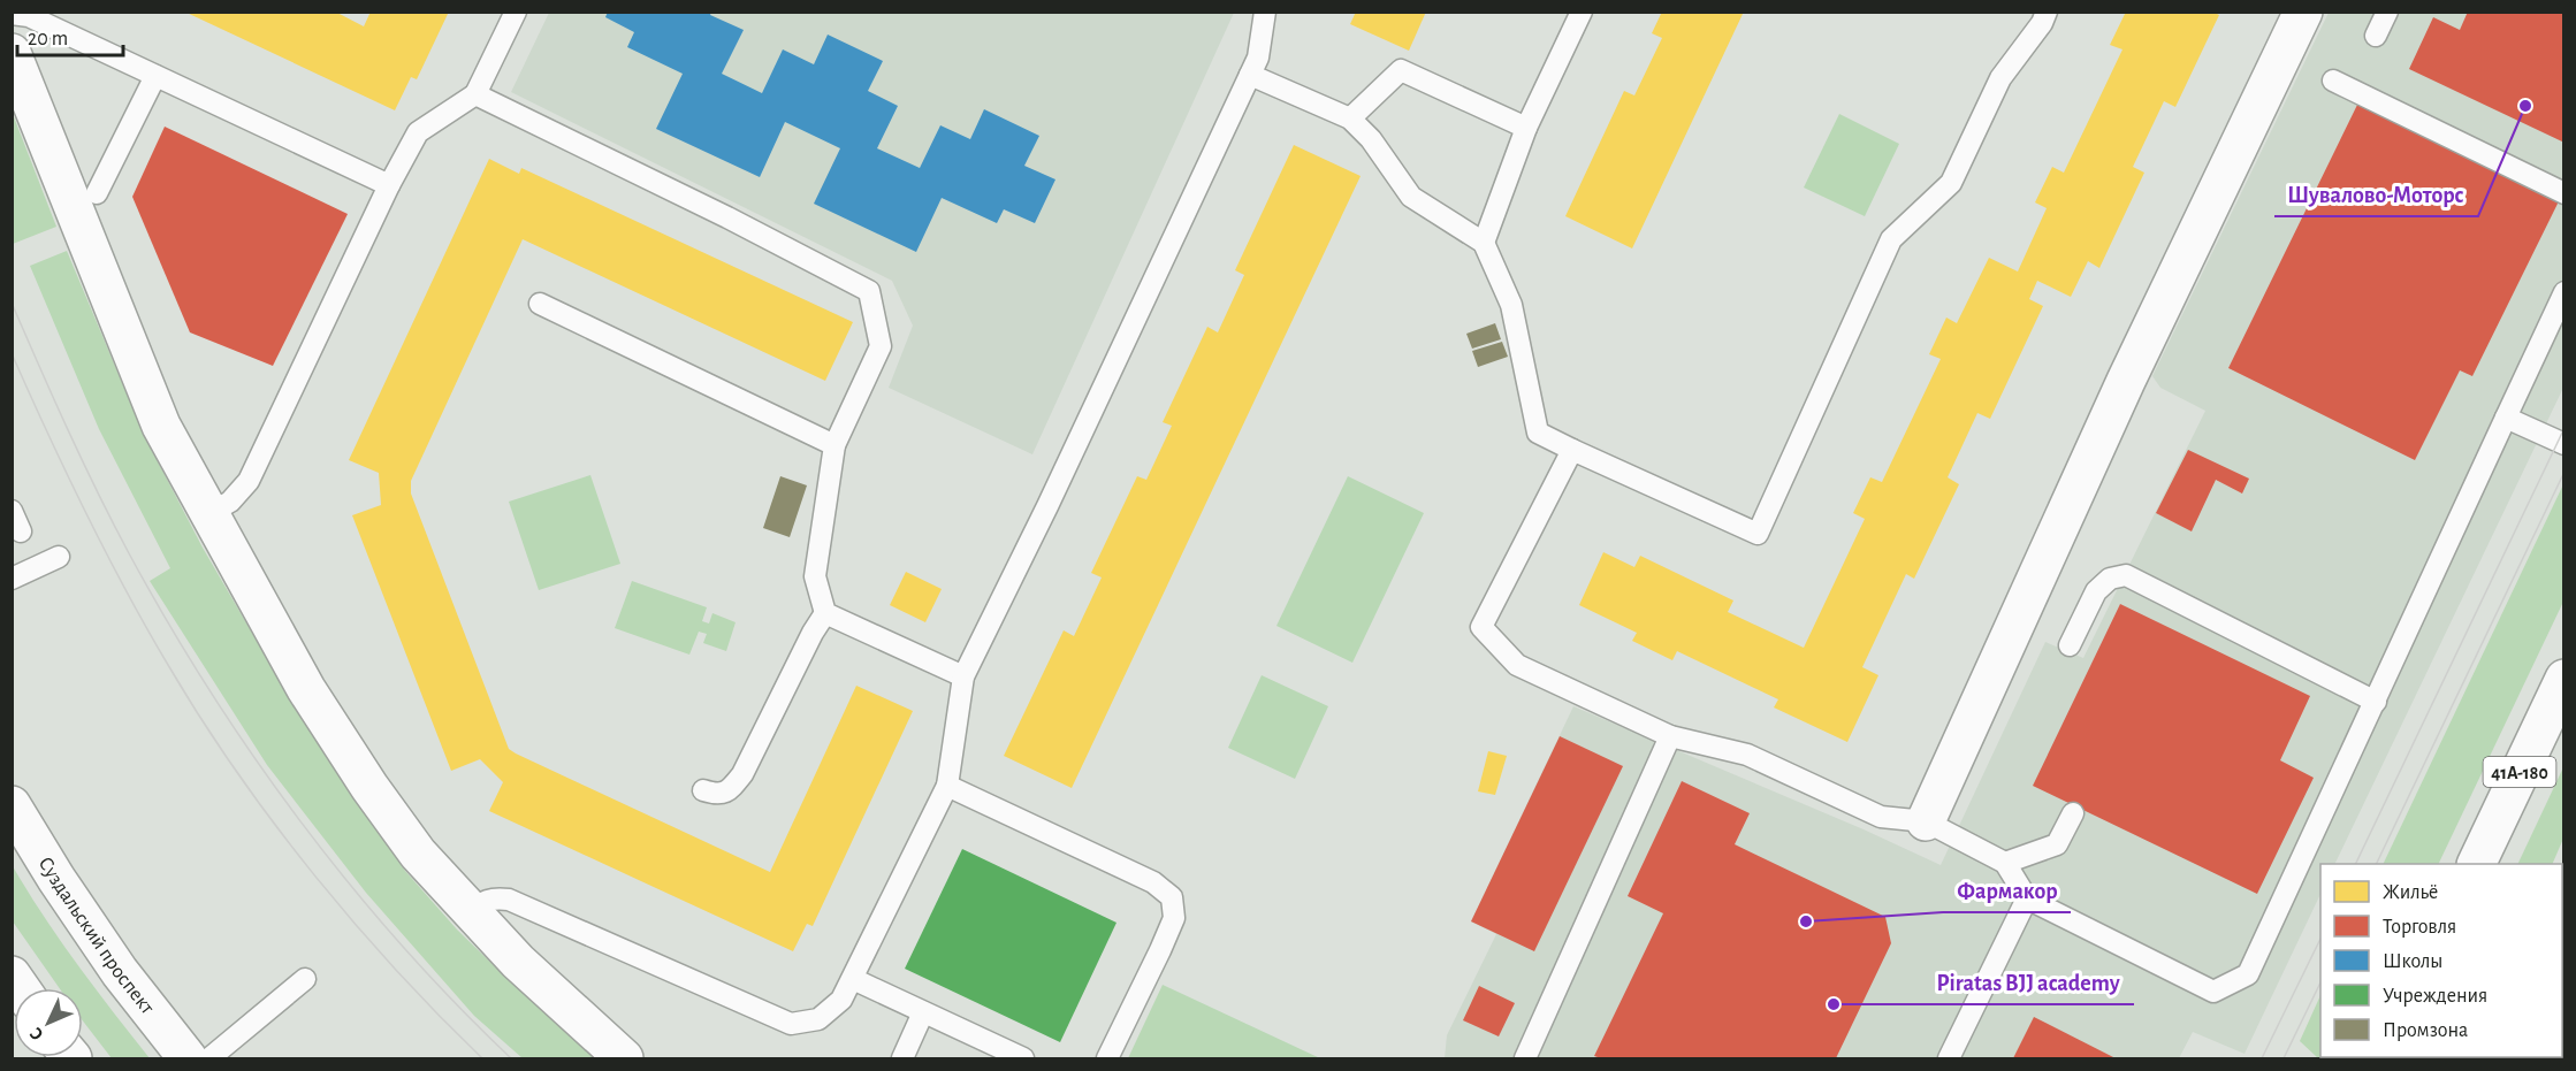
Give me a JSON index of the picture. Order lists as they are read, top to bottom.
{
  "streets": {
    "street": ["41А-180", "Суздальский проспект"]
  },
  "places": ["Шувалово-Моторс", "Фармакор", "Piratas BJJ academy"],
  "legend": [
    "Жильё",
    "Торговля",
    "Школы",
    "Учреждения",
    "Промзона"
  ],
  "scale_bar": "20 m",
  "north": "bottom left"
}
